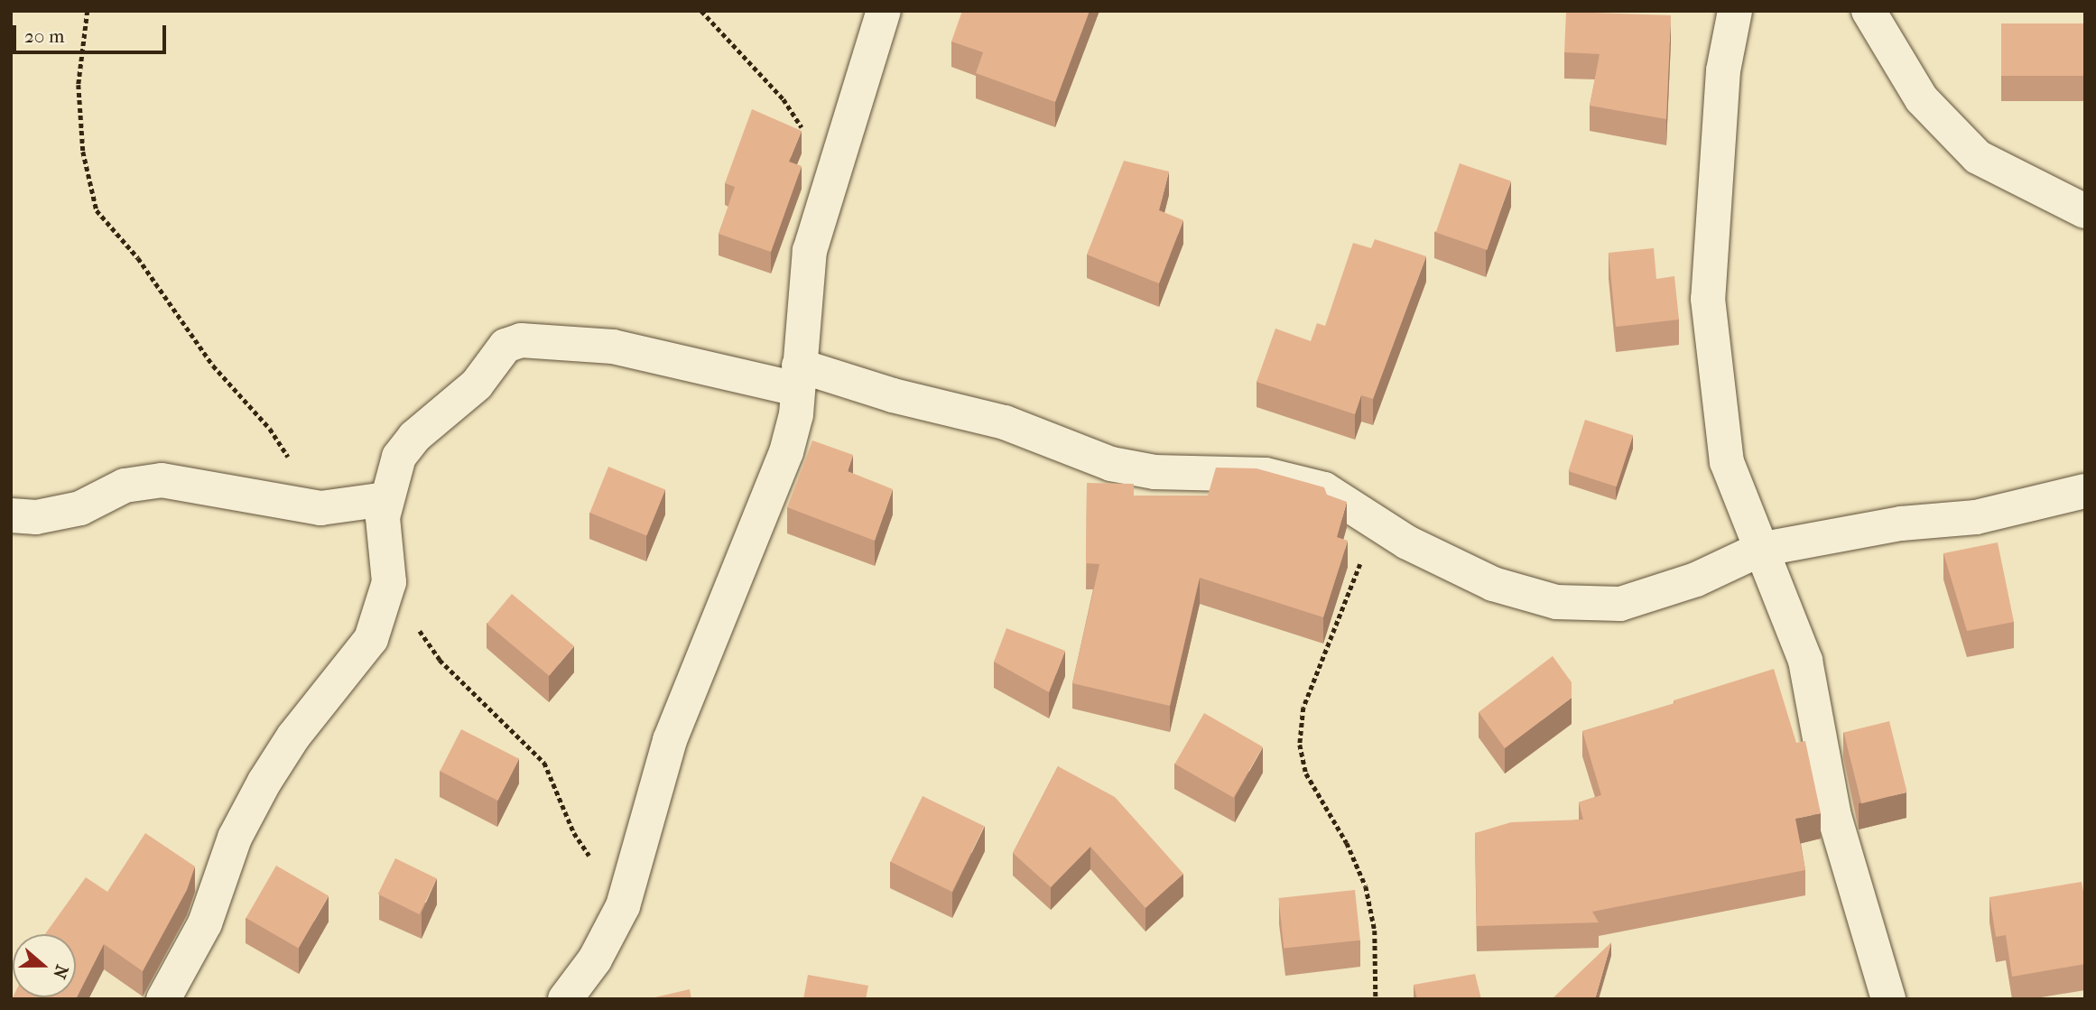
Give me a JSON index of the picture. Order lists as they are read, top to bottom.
{
  "scale_bar": "20 m",
  "north": "right"
}
